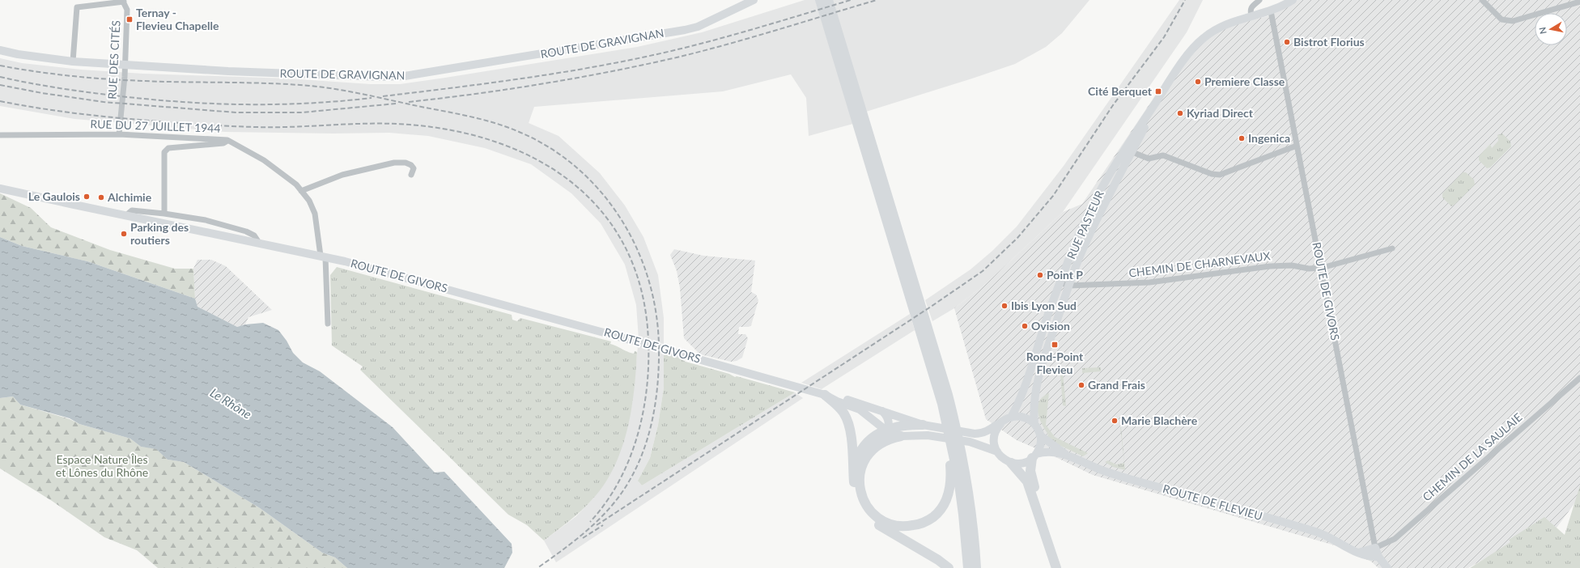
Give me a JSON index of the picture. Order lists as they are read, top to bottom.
{
  "streets": {
    "main road": [
      "ROUTE DE GRAVIGNAN",
      "RUE PASTEUR",
      "ROUTE DE GIVORS",
      "ROUTE DE FLEVIEU"
    ],
    "street": [
      "RUE DES CITÉS",
      "RUE DU 27 JUILLET 1944",
      "CHEMIN DE CHARNEVAUX",
      "CHEMIN DE LA SAULAIE"
    ]
  },
  "crossings": [
    ["ROUTE DE GRAVIGNAN", "RUE DES CITÉS"],
    ["RUE DES CITÉS", "RUE DU 27 JUILLET 1944"],
    ["RUE DU 27 JUILLET 1944", "ROUTE DE GIVORS"],
    ["RUE PASTEUR", "CHEMIN DE CHARNEVAUX"],
    ["RUE PASTEUR", "ROUTE DE GIVORS"],
    ["RUE PASTEUR", "ROUTE DE FLEVIEU"],
    ["CHEMIN DE CHARNEVAUX", "ROUTE DE GIVORS"],
    ["ROUTE DE GIVORS", "CHEMIN DE LA SAULAIE"],
    ["ROUTE DE GIVORS", "ROUTE DE FLEVIEU"]
  ],
  "water": ["Le Rhône"],
  "parks": ["Espace Nature Îles et Lônes du Rhône"],
  "places": {
    "transit": ["Ternay - Flevieu Chapelle", "Cité Berquet", "Rond-Point Flevieu"],
    "other": [
      "Bistrot Florius",
      "Premiere Classe",
      "Kyriad Direct",
      "Ingenica",
      "Le Gaulois",
      "Alchimie",
      "Parking des routiers",
      "Point P",
      "Ibis Lyon Sud",
      "Ovision",
      "Grand Frais",
      "Marie Blachère"
    ]
  },
  "north": "left"
}
